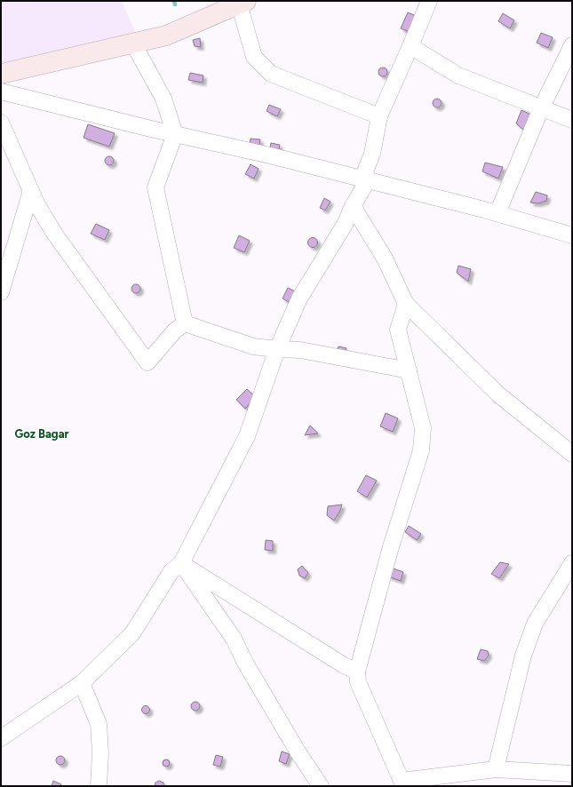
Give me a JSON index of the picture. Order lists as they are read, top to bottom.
{
  "districts": ["Goz Bagar"]
}
